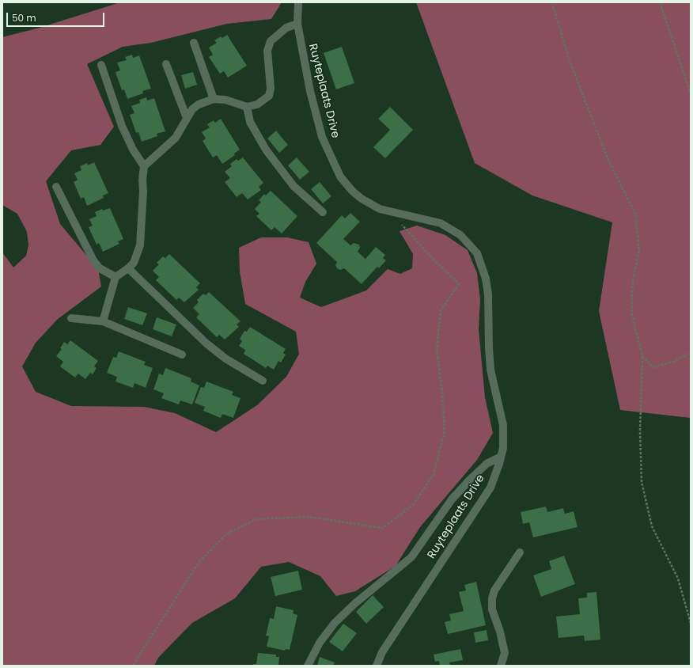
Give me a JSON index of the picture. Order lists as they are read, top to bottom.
{
  "streets": {
    "street": ["Ruyteplaats Drive"]
  },
  "scale_bar": "50 m"
}
